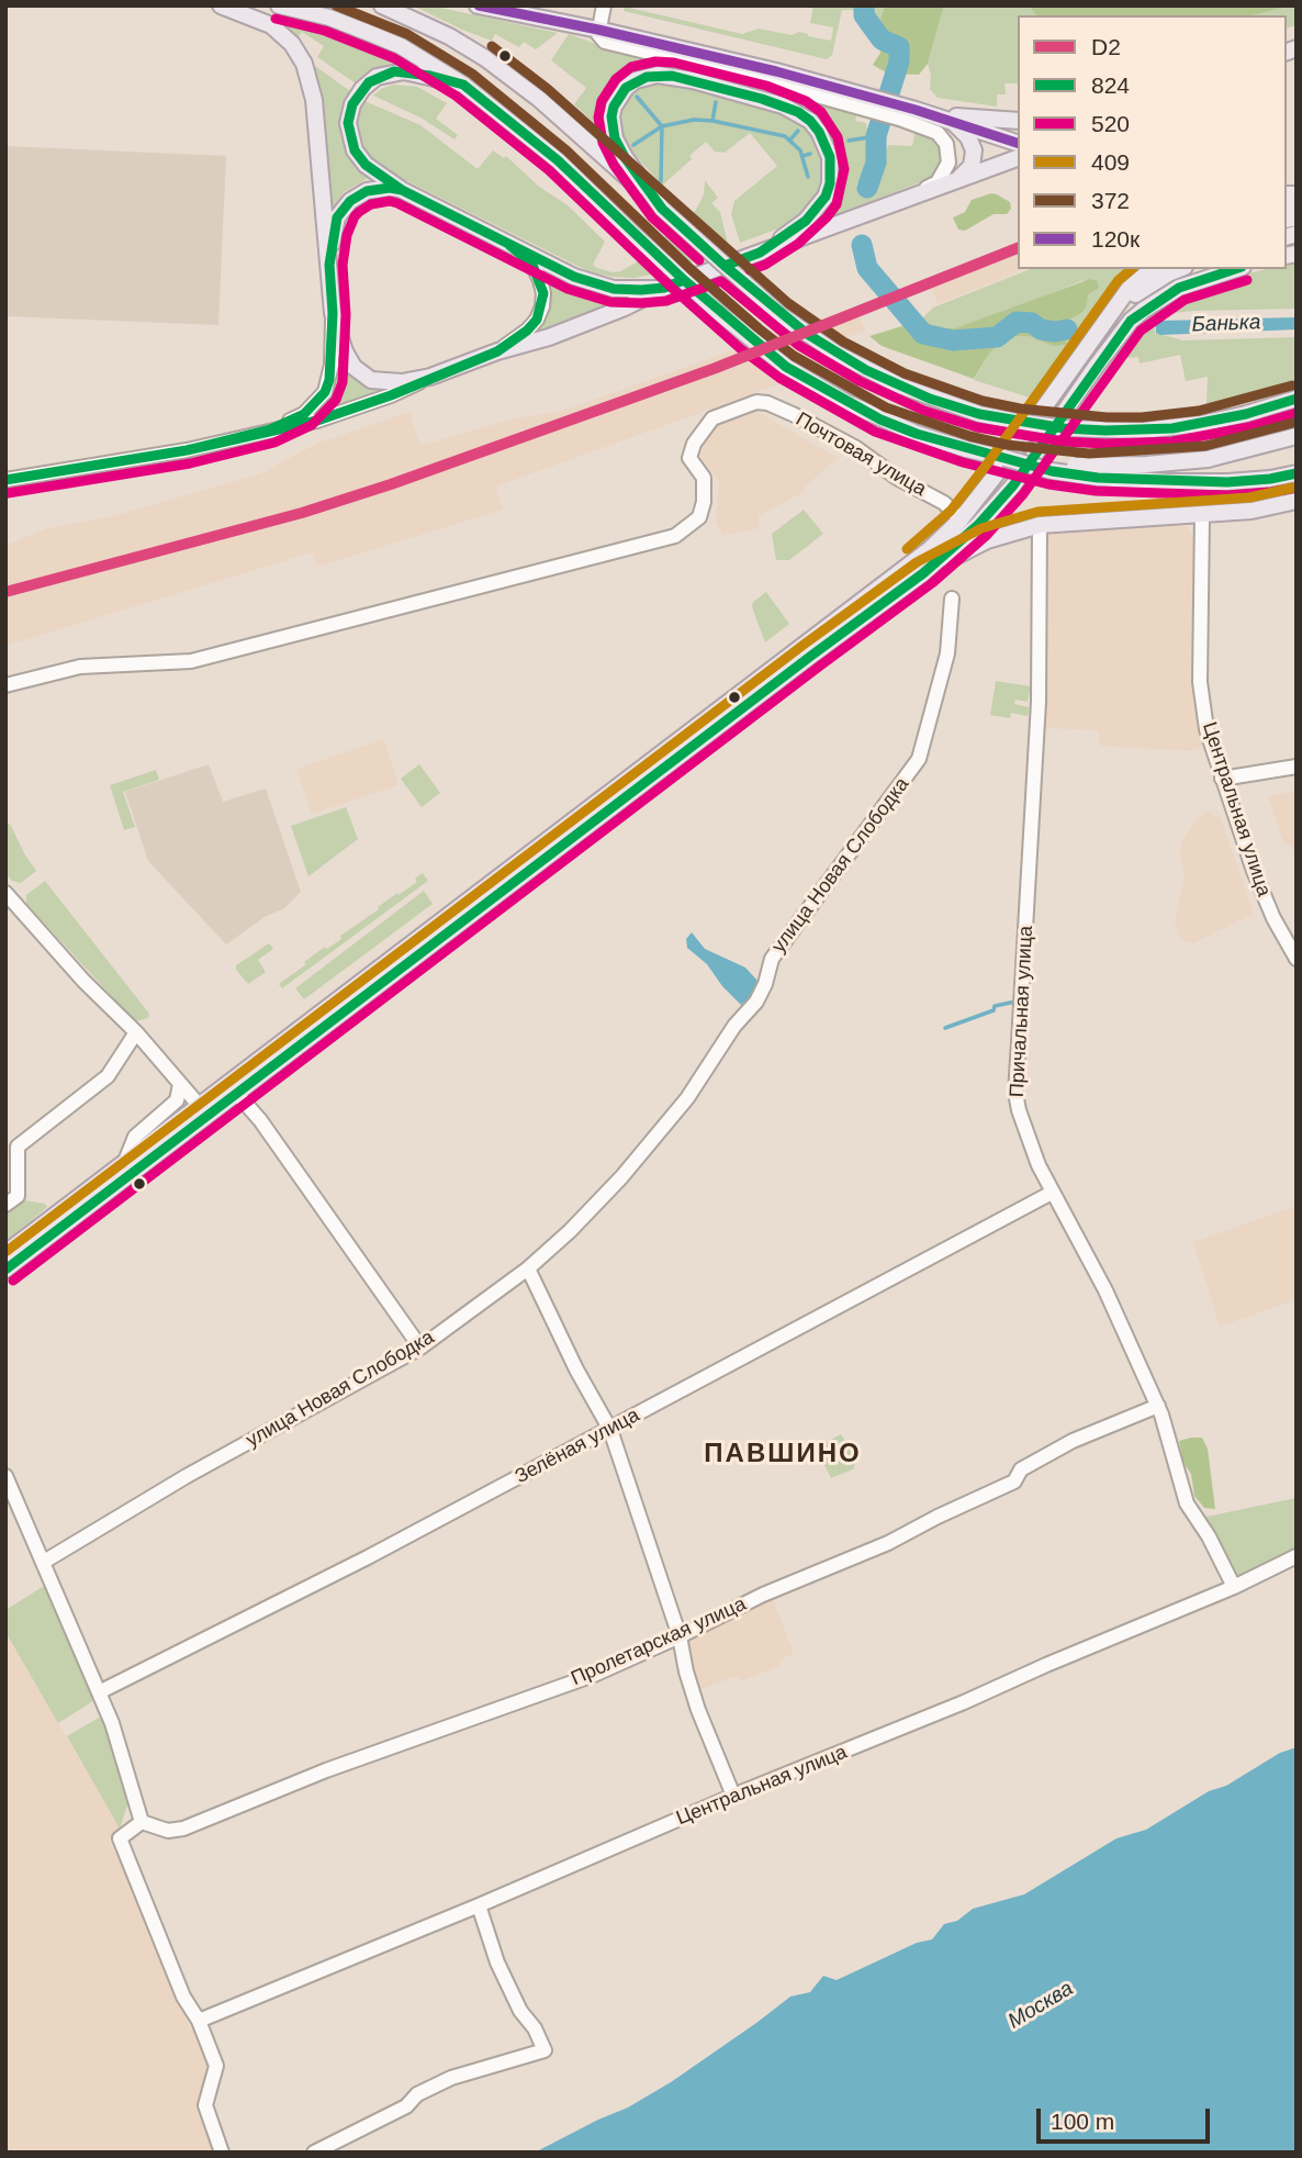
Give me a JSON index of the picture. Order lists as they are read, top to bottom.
{
  "streets": {
    "street": [
      "Почтовая улица",
      "Центральная улица",
      "улица Новая Слободка",
      "Причальная улица",
      "Зелёная улица",
      "Пролетарская улица"
    ]
  },
  "crossings": [
    ["Центральная улица", "Причальная улица"],
    ["Причальная улица", "Зелёная улица"],
    ["Причальная улица", "Пролетарская улица"]
  ],
  "districts": ["ПАВШИНО"],
  "water": ["Банька", "Москва"],
  "lines": [
    "transit line 372",
    "transit line 120к",
    "transit line 520",
    "transit line 824",
    "transit line D2",
    "transit line 409"
  ],
  "legend": [
    "D2",
    "824",
    "520",
    "409",
    "372",
    "120к"
  ],
  "scale_bar": "100 m"
}
